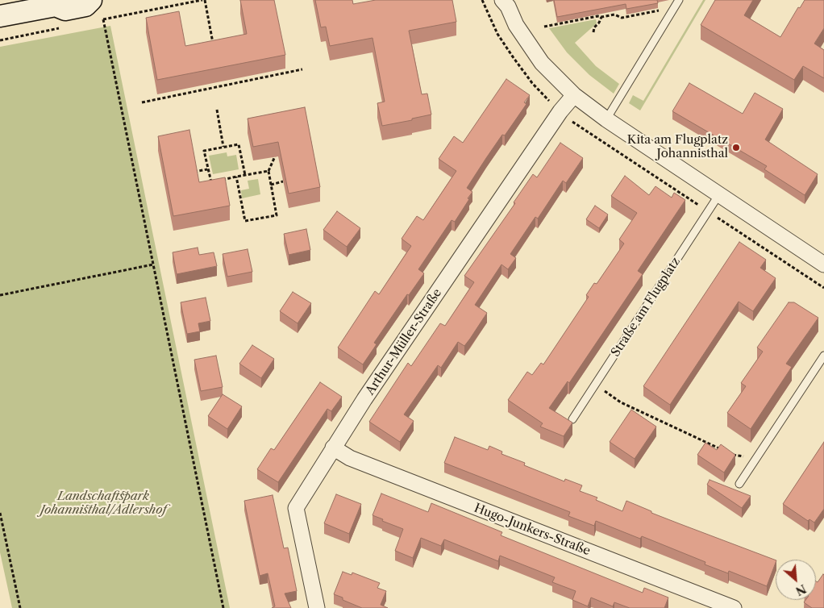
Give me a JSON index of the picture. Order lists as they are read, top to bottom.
{
  "streets": {
    "street": ["Arthur-Müller-Straße", "Hugo-Junkers-Straße"],
    "lane": ["Straße am Flugplatz"]
  },
  "crossings": [
    ["Arthur-Müller-Straße", "Hugo-Junkers-Straße"]
  ],
  "parks": ["Landschaftspark Johannisthal/Adlershof"],
  "places": ["Kita am Flugplatz Johannisthal"],
  "north": "bottom right"
}
